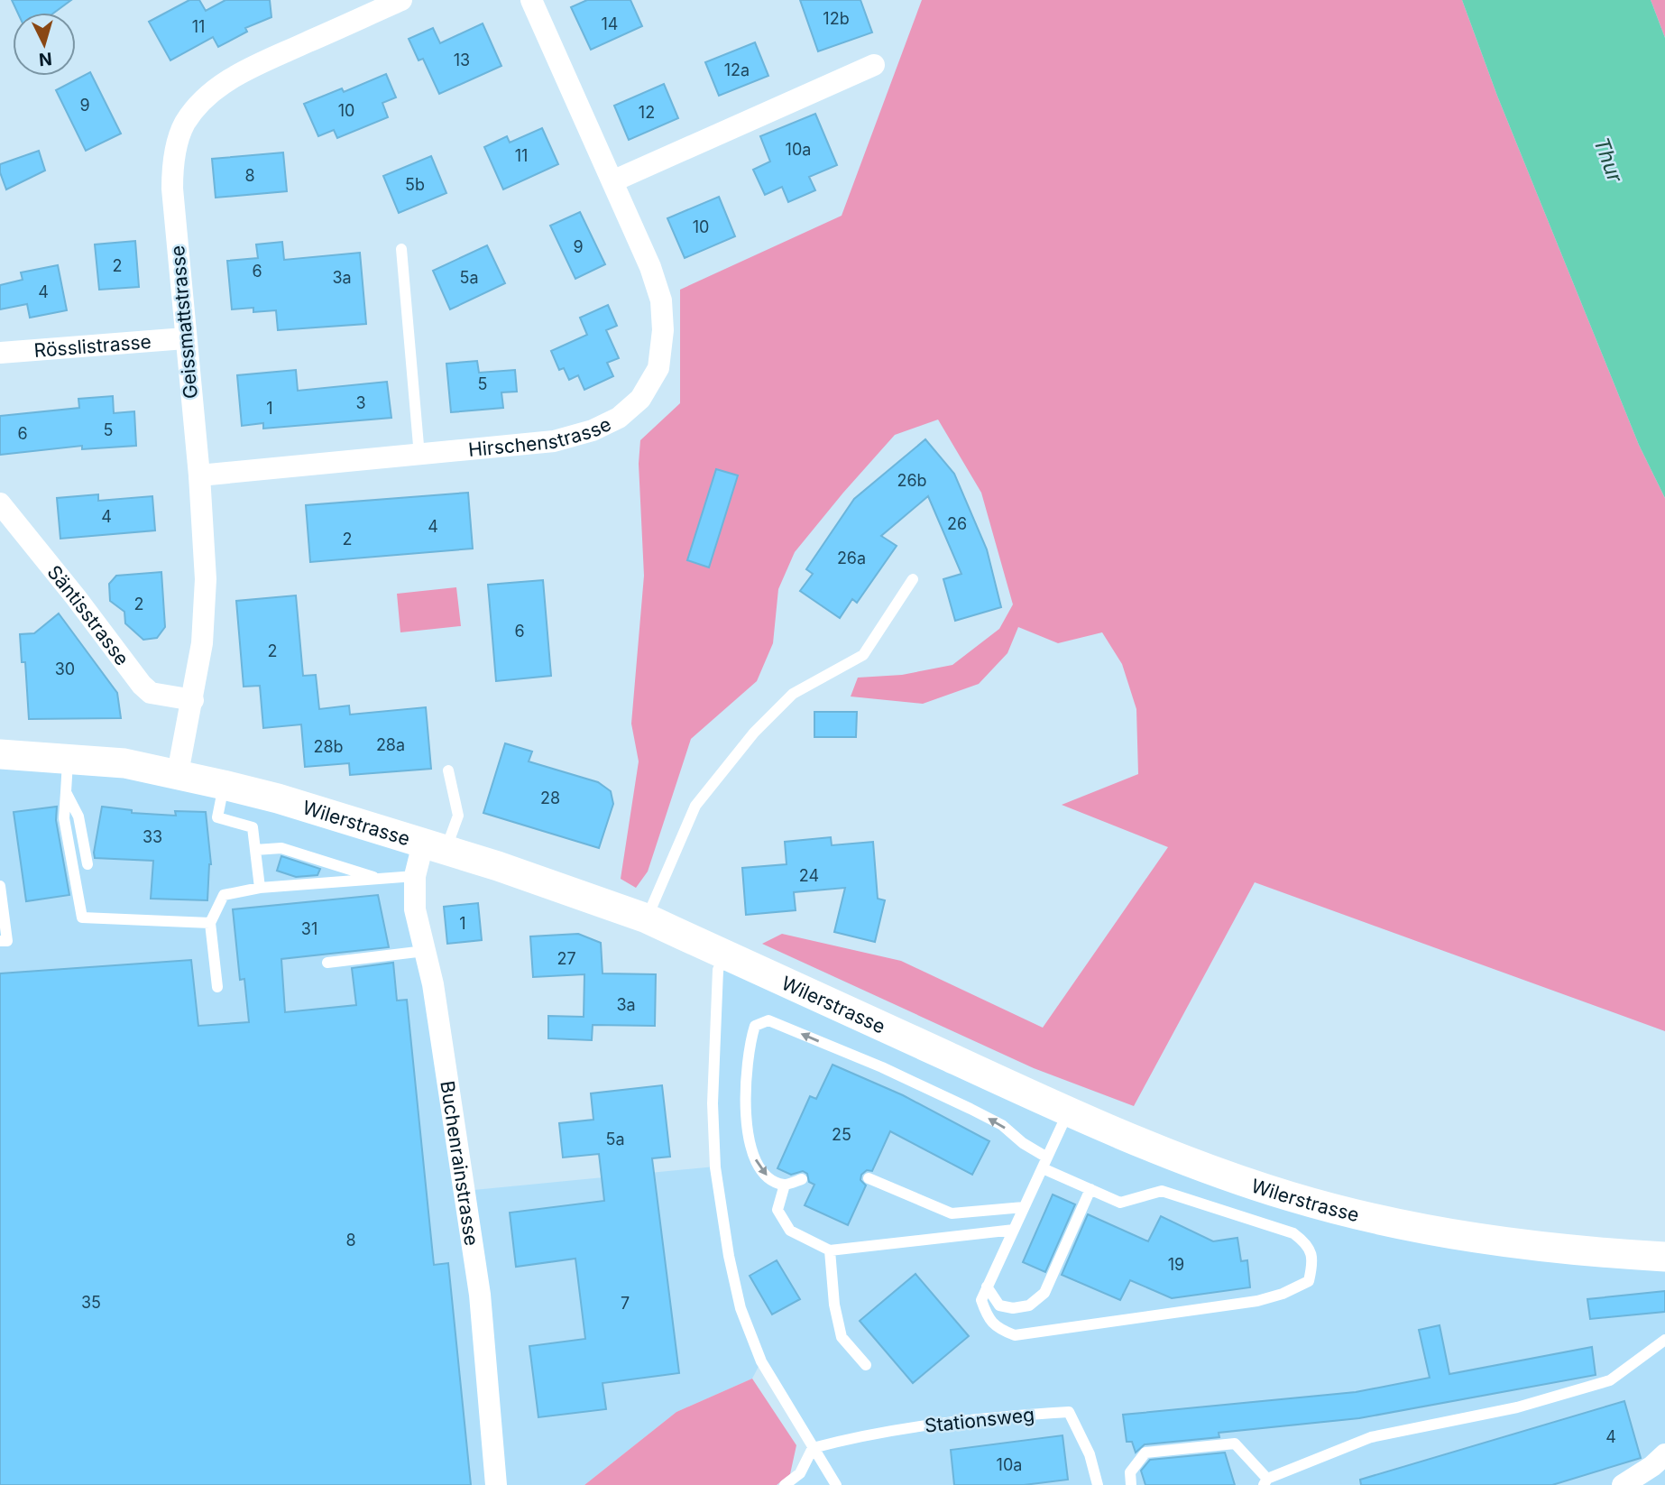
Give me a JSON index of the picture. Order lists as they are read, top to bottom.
{
  "streets": {
    "main road": ["Wilerstrasse"],
    "street": [
      "Geissmattstrasse",
      "Rösslistrasse",
      "Hirschenstrasse",
      "Säntisstrasse",
      "Buchenrainstrasse"
    ],
    "lane": ["Stationsweg"]
  },
  "crossings": [
    ["Geissmattstrasse", "Rösslistrasse"],
    ["Geissmattstrasse", "Hirschenstrasse"],
    ["Geissmattstrasse", "Säntisstrasse"],
    ["Geissmattstrasse", "Wilerstrasse"],
    ["Wilerstrasse", "Buchenrainstrasse"]
  ],
  "water": ["Thur"],
  "house_numbers": [
    "12b",
    "14",
    "11",
    "13",
    "12a",
    "9",
    "10",
    "12",
    "10a",
    "11",
    "8",
    "5b",
    "10",
    "9",
    "2",
    "6",
    "3a",
    "5a",
    "4",
    "5",
    "3",
    "1",
    "5",
    "6",
    "26b",
    "4",
    "26",
    "4",
    "2",
    "26a",
    "2",
    "6",
    "2",
    "30",
    "28a",
    "28b",
    "28",
    "33",
    "24",
    "1",
    "31",
    "27",
    "3a",
    "25",
    "5a",
    "8",
    "19",
    "35",
    "7",
    "4",
    "10a"
  ],
  "north": "bottom"
}
